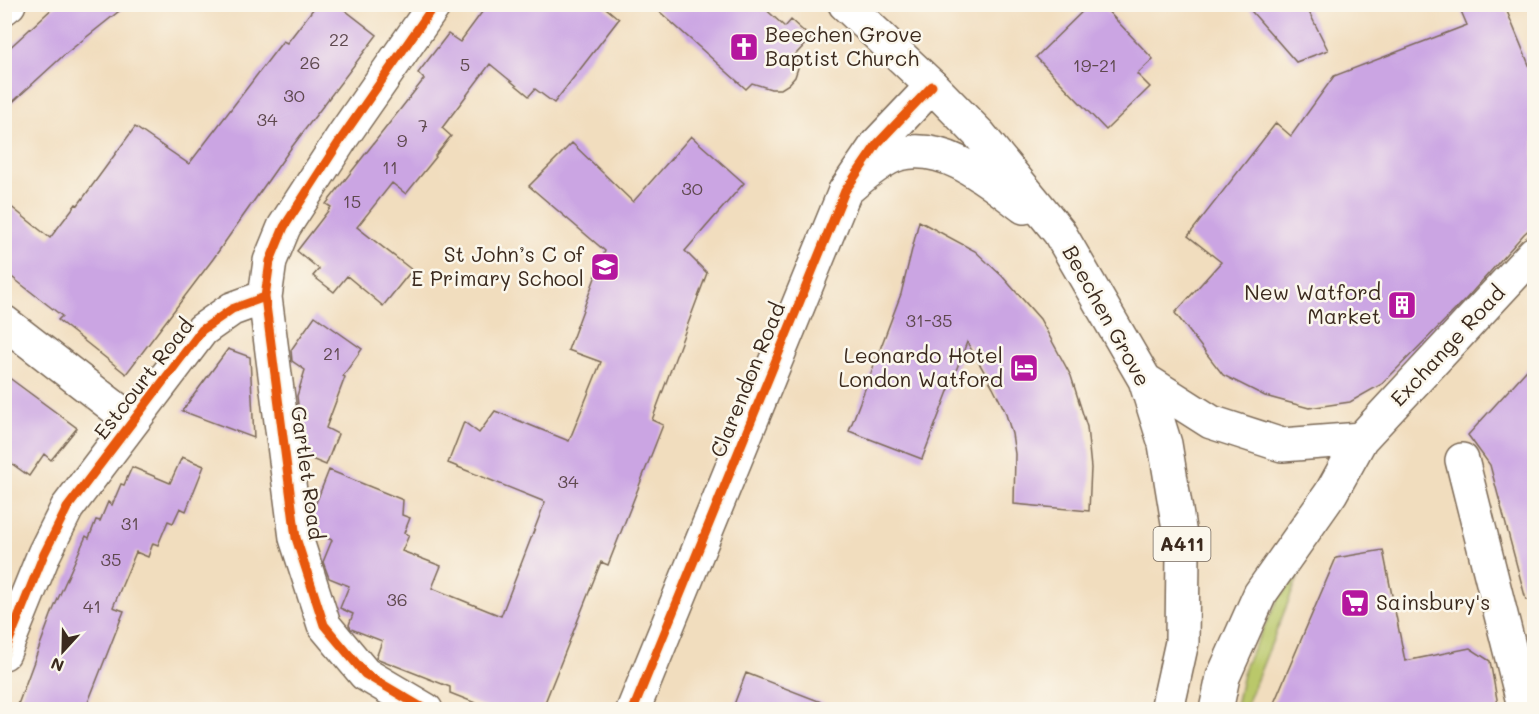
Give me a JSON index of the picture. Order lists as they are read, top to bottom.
{
  "streets": {
    "street": [
      "Beechen Grove",
      "Exchange Road",
      "Estcourt Road",
      "Clarendon Road",
      "Gartlet Road",
      "A411"
    ]
  },
  "crossings": [
    ["Beechen Grove", "Clarendon Road"],
    ["Beechen Grove", "A411"],
    ["Exchange Road", "A411"],
    ["Estcourt Road", "Gartlet Road"]
  ],
  "places": {
    "church": ["Beechen Grove Baptist Church"],
    "school or university": ["St John’s C of E Primary School"],
    "building": ["New Watford Market"],
    "hotel": ["Leonardo Hotel London Watford"],
    "supermarket": ["Sainsbury's"]
  },
  "house_numbers": [
    "22",
    "26",
    "5",
    "19-21",
    "30",
    "34",
    "7",
    "9",
    "11",
    "30",
    "15",
    "31-35",
    "21",
    "34",
    "31",
    "35",
    "36",
    "41"
  ],
  "north": "bottom"
}
